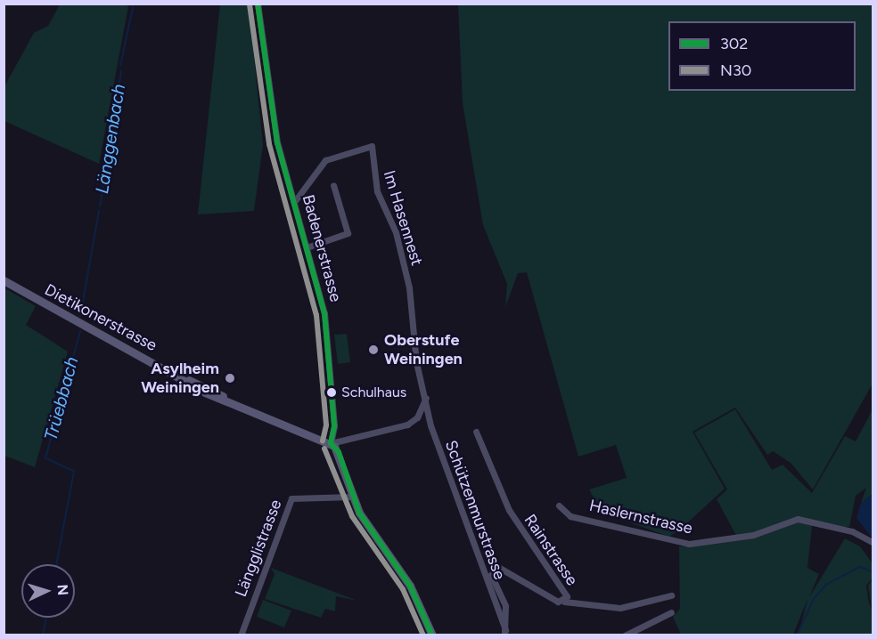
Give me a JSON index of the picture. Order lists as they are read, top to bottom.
{
  "streets": {
    "street": [
      "Im Hasennest",
      "Badenerstrasse",
      "Dietikonerstrasse",
      "Schützenmurstrasse",
      "Haslernstrasse",
      "Längglistrasse",
      "Rainstrasse"
    ]
  },
  "crossings": [
    ["Im Hasennest", "Badenerstrasse"],
    ["Im Hasennest", "Schützenmurstrasse"],
    ["Badenerstrasse", "Dietikonerstrasse"],
    ["Schützenmurstrasse", "Rainstrasse"]
  ],
  "water": ["Länggenbach", "Trüebbach"],
  "places": ["Oberstufe Weiningen", "Asylheim Weiningen", "Schulhaus"],
  "lines": ["transit line 302", "transit line N30"],
  "legend": ["302", "N30"],
  "north": "right"
}
